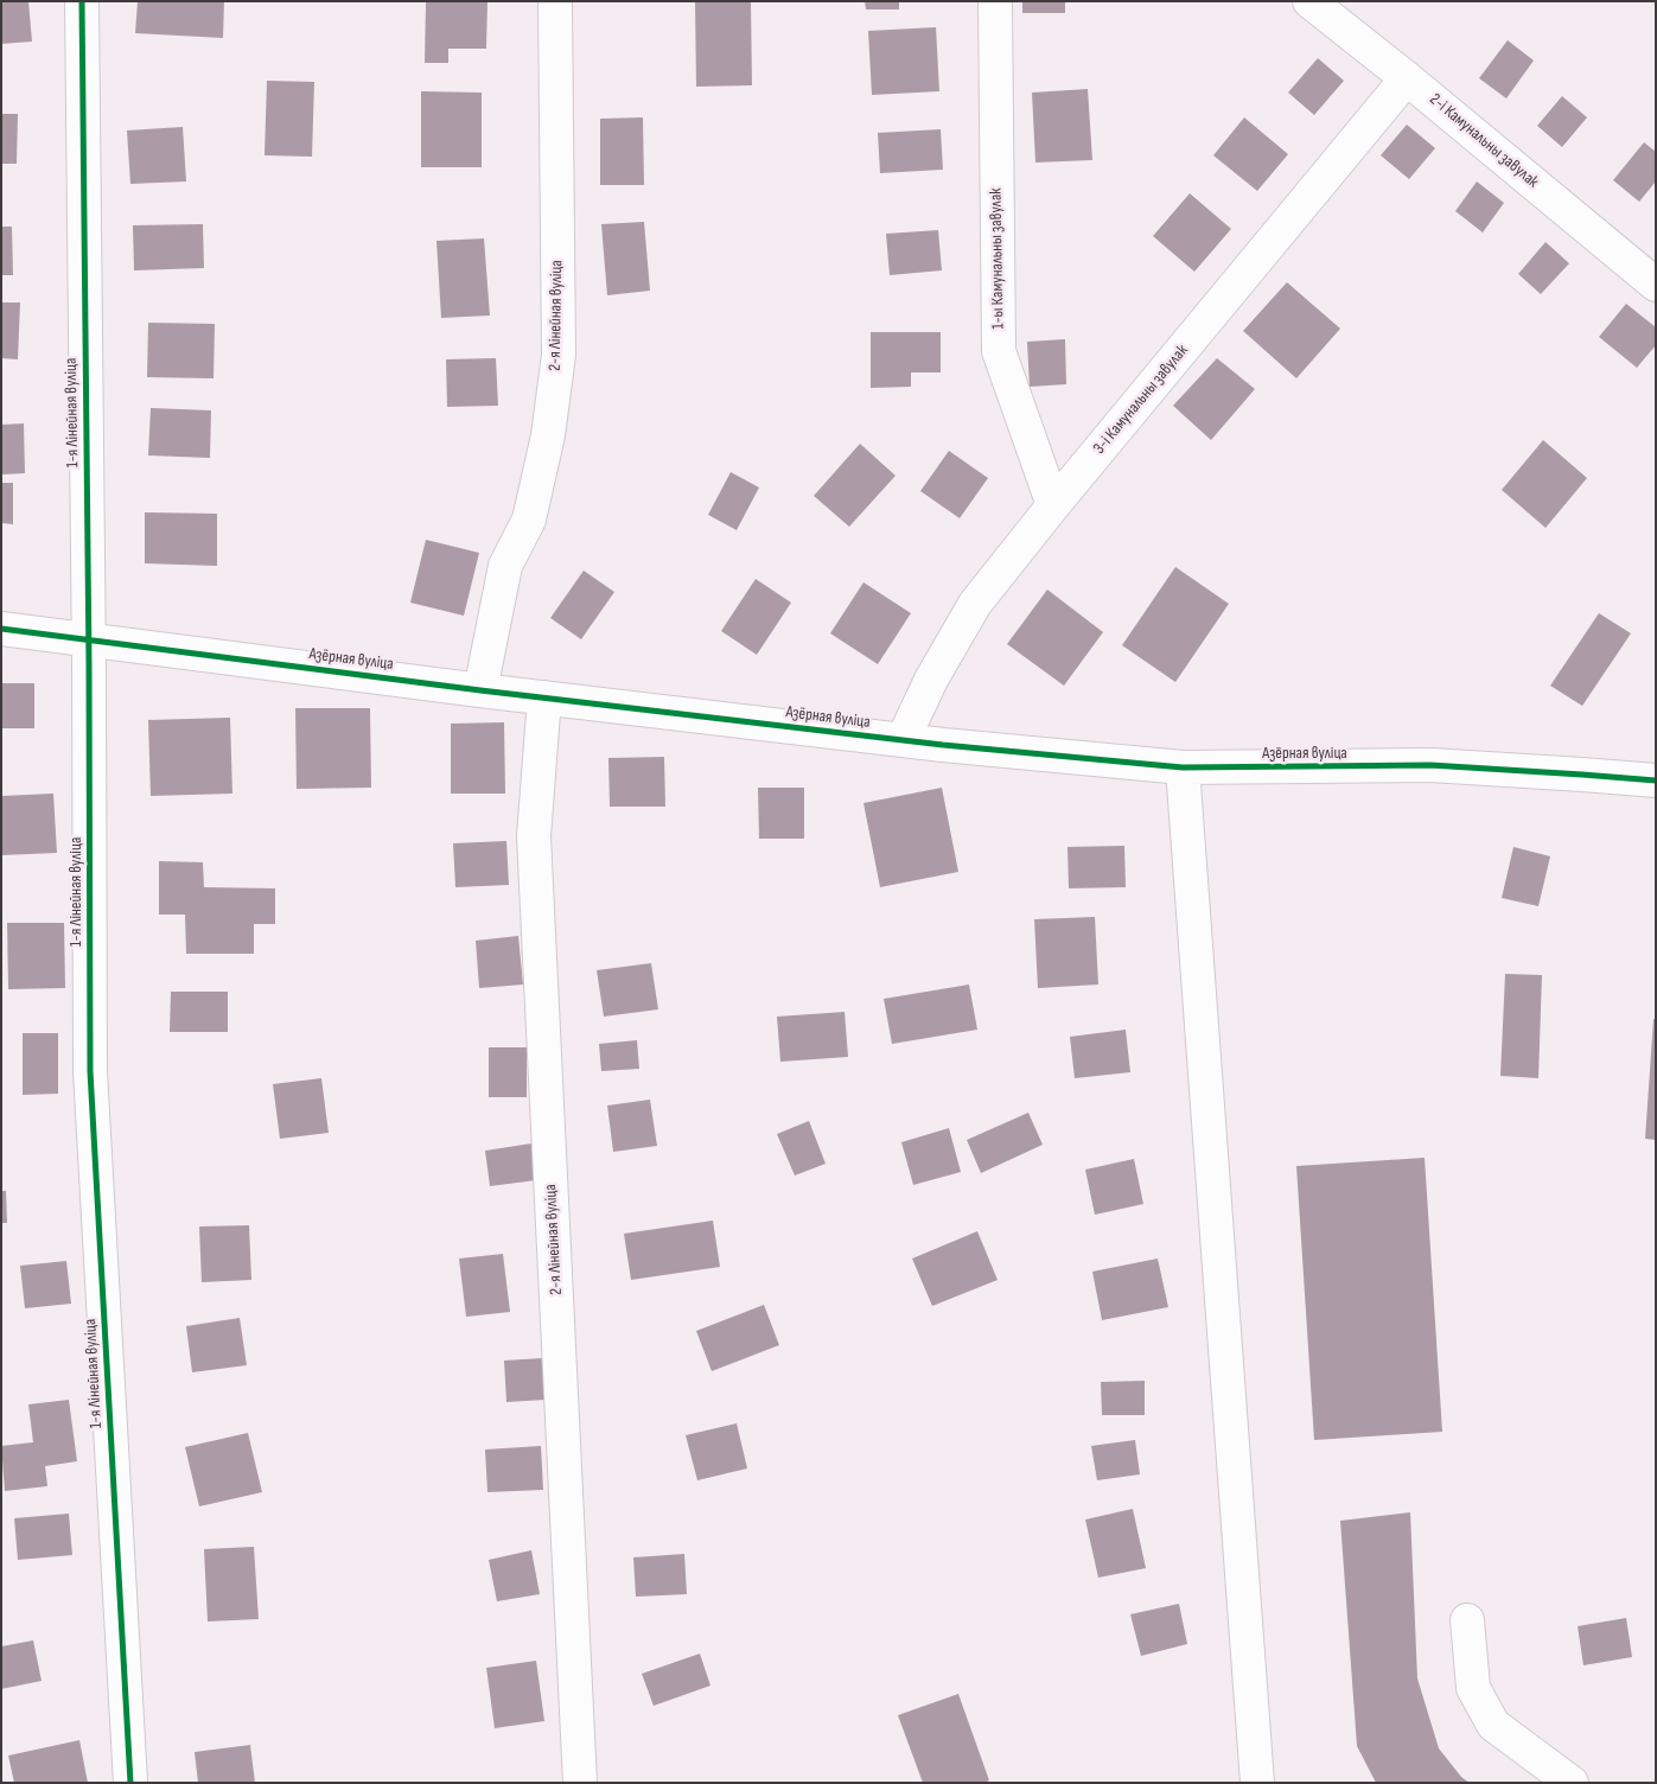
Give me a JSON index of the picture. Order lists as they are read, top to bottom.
{
  "streets": {
    "street": [
      "2-і Камунальны завулак",
      "1-ы Камунальны завулак",
      "2-я Лінейная вуліца",
      "3-і Камунальны завулак",
      "1-я Лінейная вуліца",
      "Азёрная вуліца"
    ]
  },
  "crossings": [
    ["2-і Камунальны завулак", "3-і Камунальны завулак"],
    ["1-ы Камунальны завулак", "3-і Камунальны завулак"],
    ["2-я Лінейная вуліца", "Азёрная вуліца"],
    ["3-і Камунальны завулак", "Азёрная вуліца"],
    ["1-я Лінейная вуліца", "Азёрная вуліца"]
  ]
}
